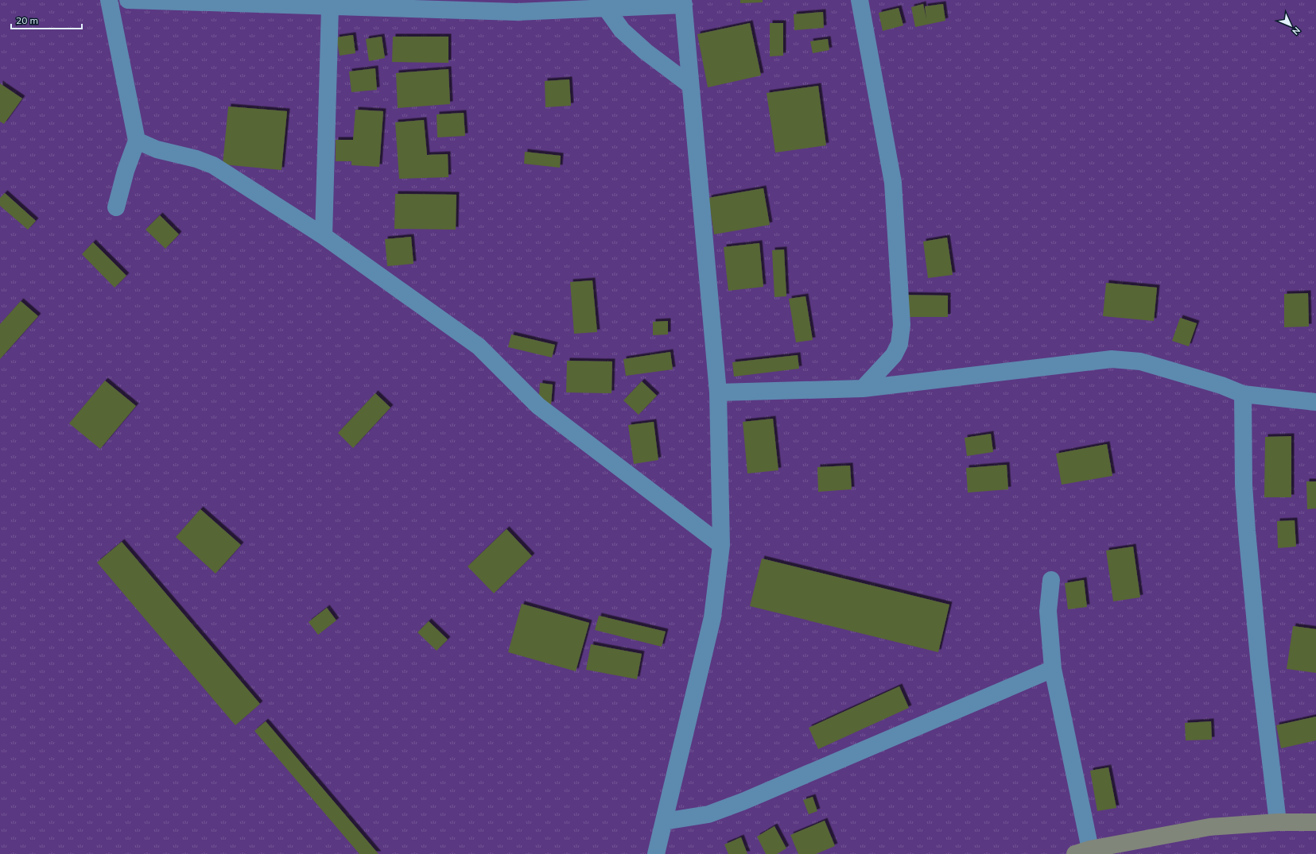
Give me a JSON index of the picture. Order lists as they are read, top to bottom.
{
  "scale_bar": "20 m",
  "north": "bottom right"
}
